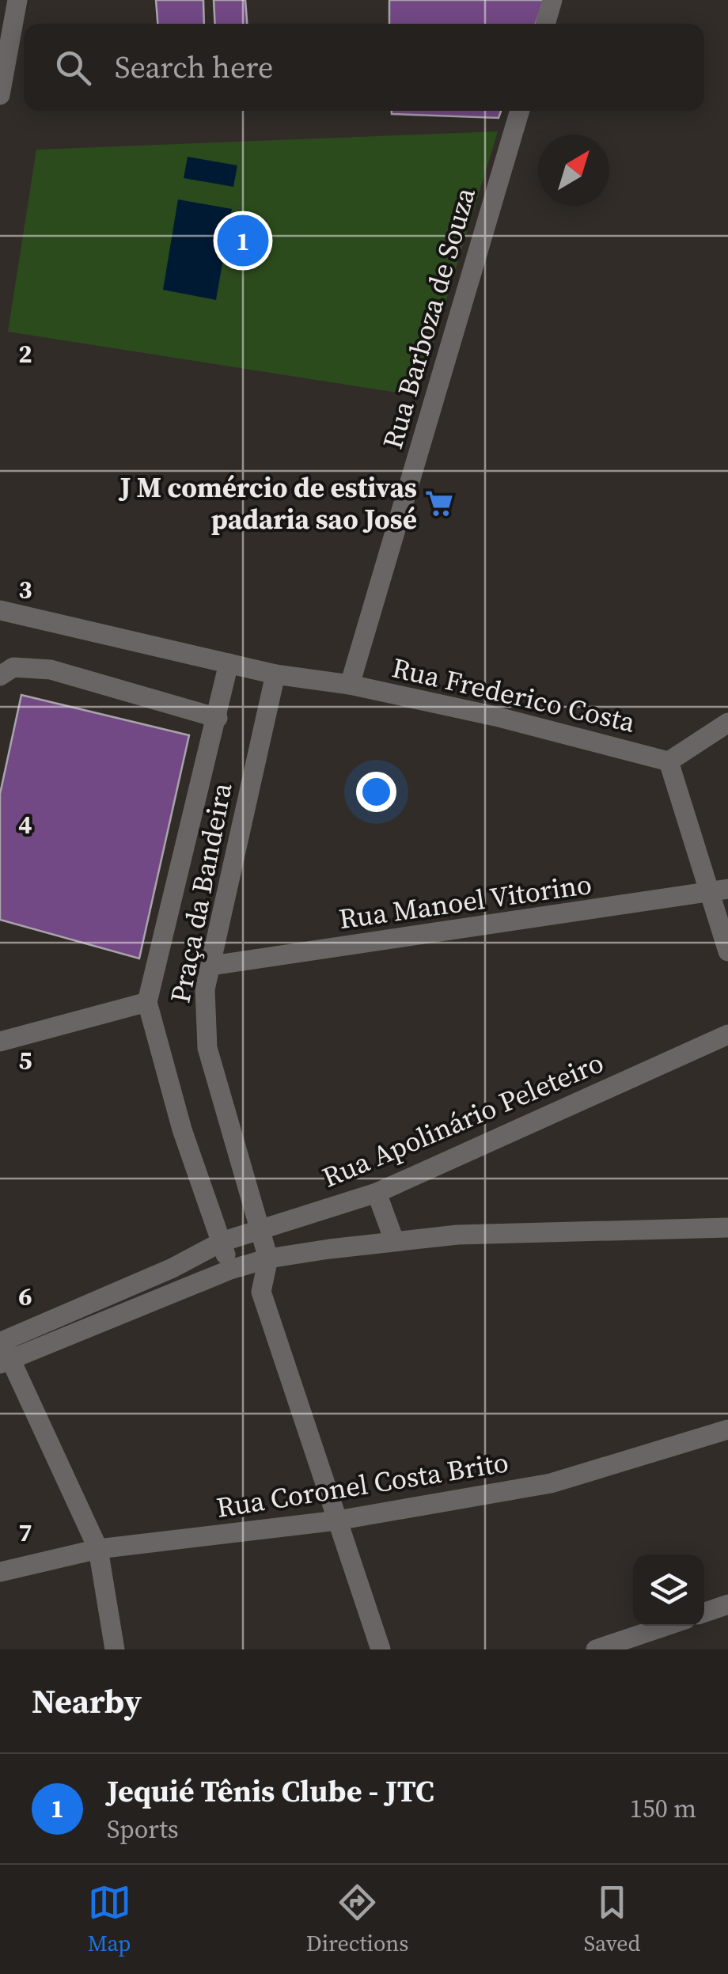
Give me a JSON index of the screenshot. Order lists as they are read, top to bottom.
{
  "streets": {
    "street": [
      "Rua Barboza de Souza",
      "Rua Frederico Costa",
      "Praça da Bandeira",
      "Rua Manoel Vitorino",
      "Rua Apolinário Peleteiro",
      "Rua Coronel Costa Brito"
    ]
  },
  "crossings": [
    ["Rua Barboza de Souza", "Rua Frederico Costa"],
    ["Rua Frederico Costa", "Praça da Bandeira"],
    ["Praça da Bandeira", "Rua Manoel Vitorino"],
    ["Praça da Bandeira", "Rua Apolinário Peleteiro"]
  ],
  "places": {
    "supermarket": ["J M comércio de estivas padaria sao José"]
  },
  "north": "top right",
  "page": {
    "search": "Search here",
    "pins": "1",
    "heading": "Nearby",
    "list": [
      {
        "mark": "1",
        "name": "Jequié Tênis Clube - JTC",
        "note": "Sports",
        "value": "150 m"
      }
    ],
    "nav": ["Map", "Directions", "Saved"]
  },
  "grid": {
    "rows": [
      "2",
      "3",
      "4",
      "5",
      "6",
      "7"
    ]
  }
}
